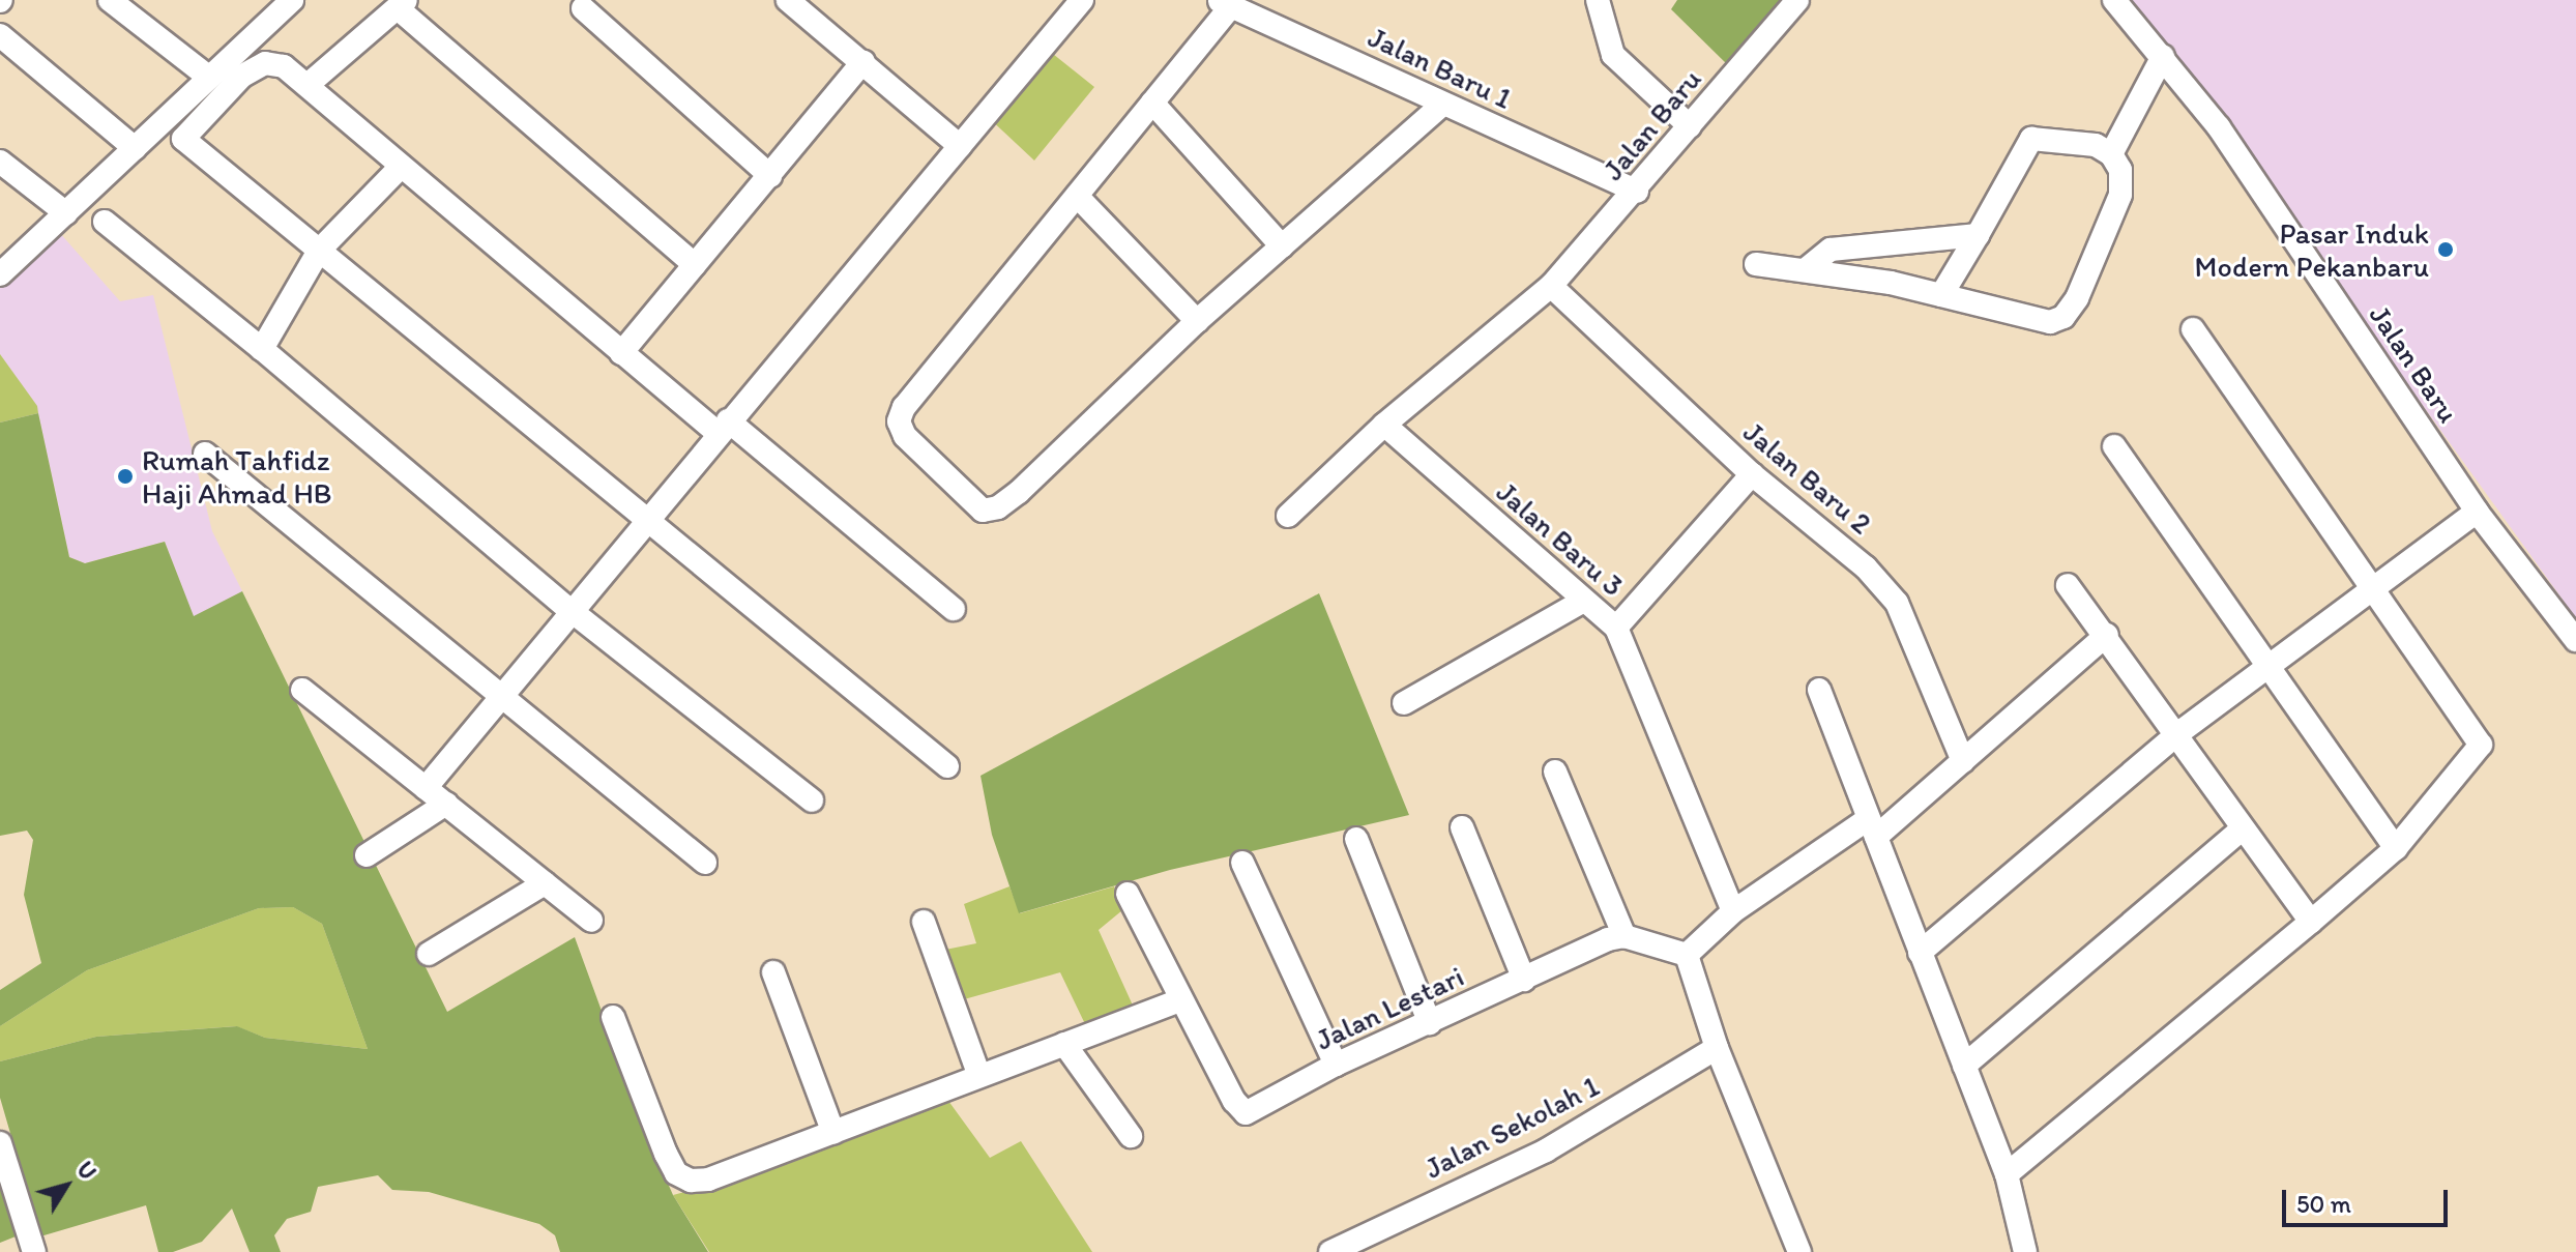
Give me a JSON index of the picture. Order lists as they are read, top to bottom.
{
  "streets": {
    "street": [
      "Jalan Baru 1",
      "Jalan Baru",
      "Jalan Baru 2",
      "Jalan Baru 3",
      "Jalan Lestari",
      "Jalan Sekolah 1"
    ]
  },
  "crossings": [
    ["Jalan Baru 1", "Jalan Baru"],
    ["Jalan Baru", "Jalan Baru 2"],
    ["Jalan Baru", "Jalan Baru 3"]
  ],
  "places": ["Pasar Induk Modern Pekanbaru", "Rumah Tahfidz Haji Ahmad HB"],
  "scale_bar": "50 m",
  "north": "top right"
}
